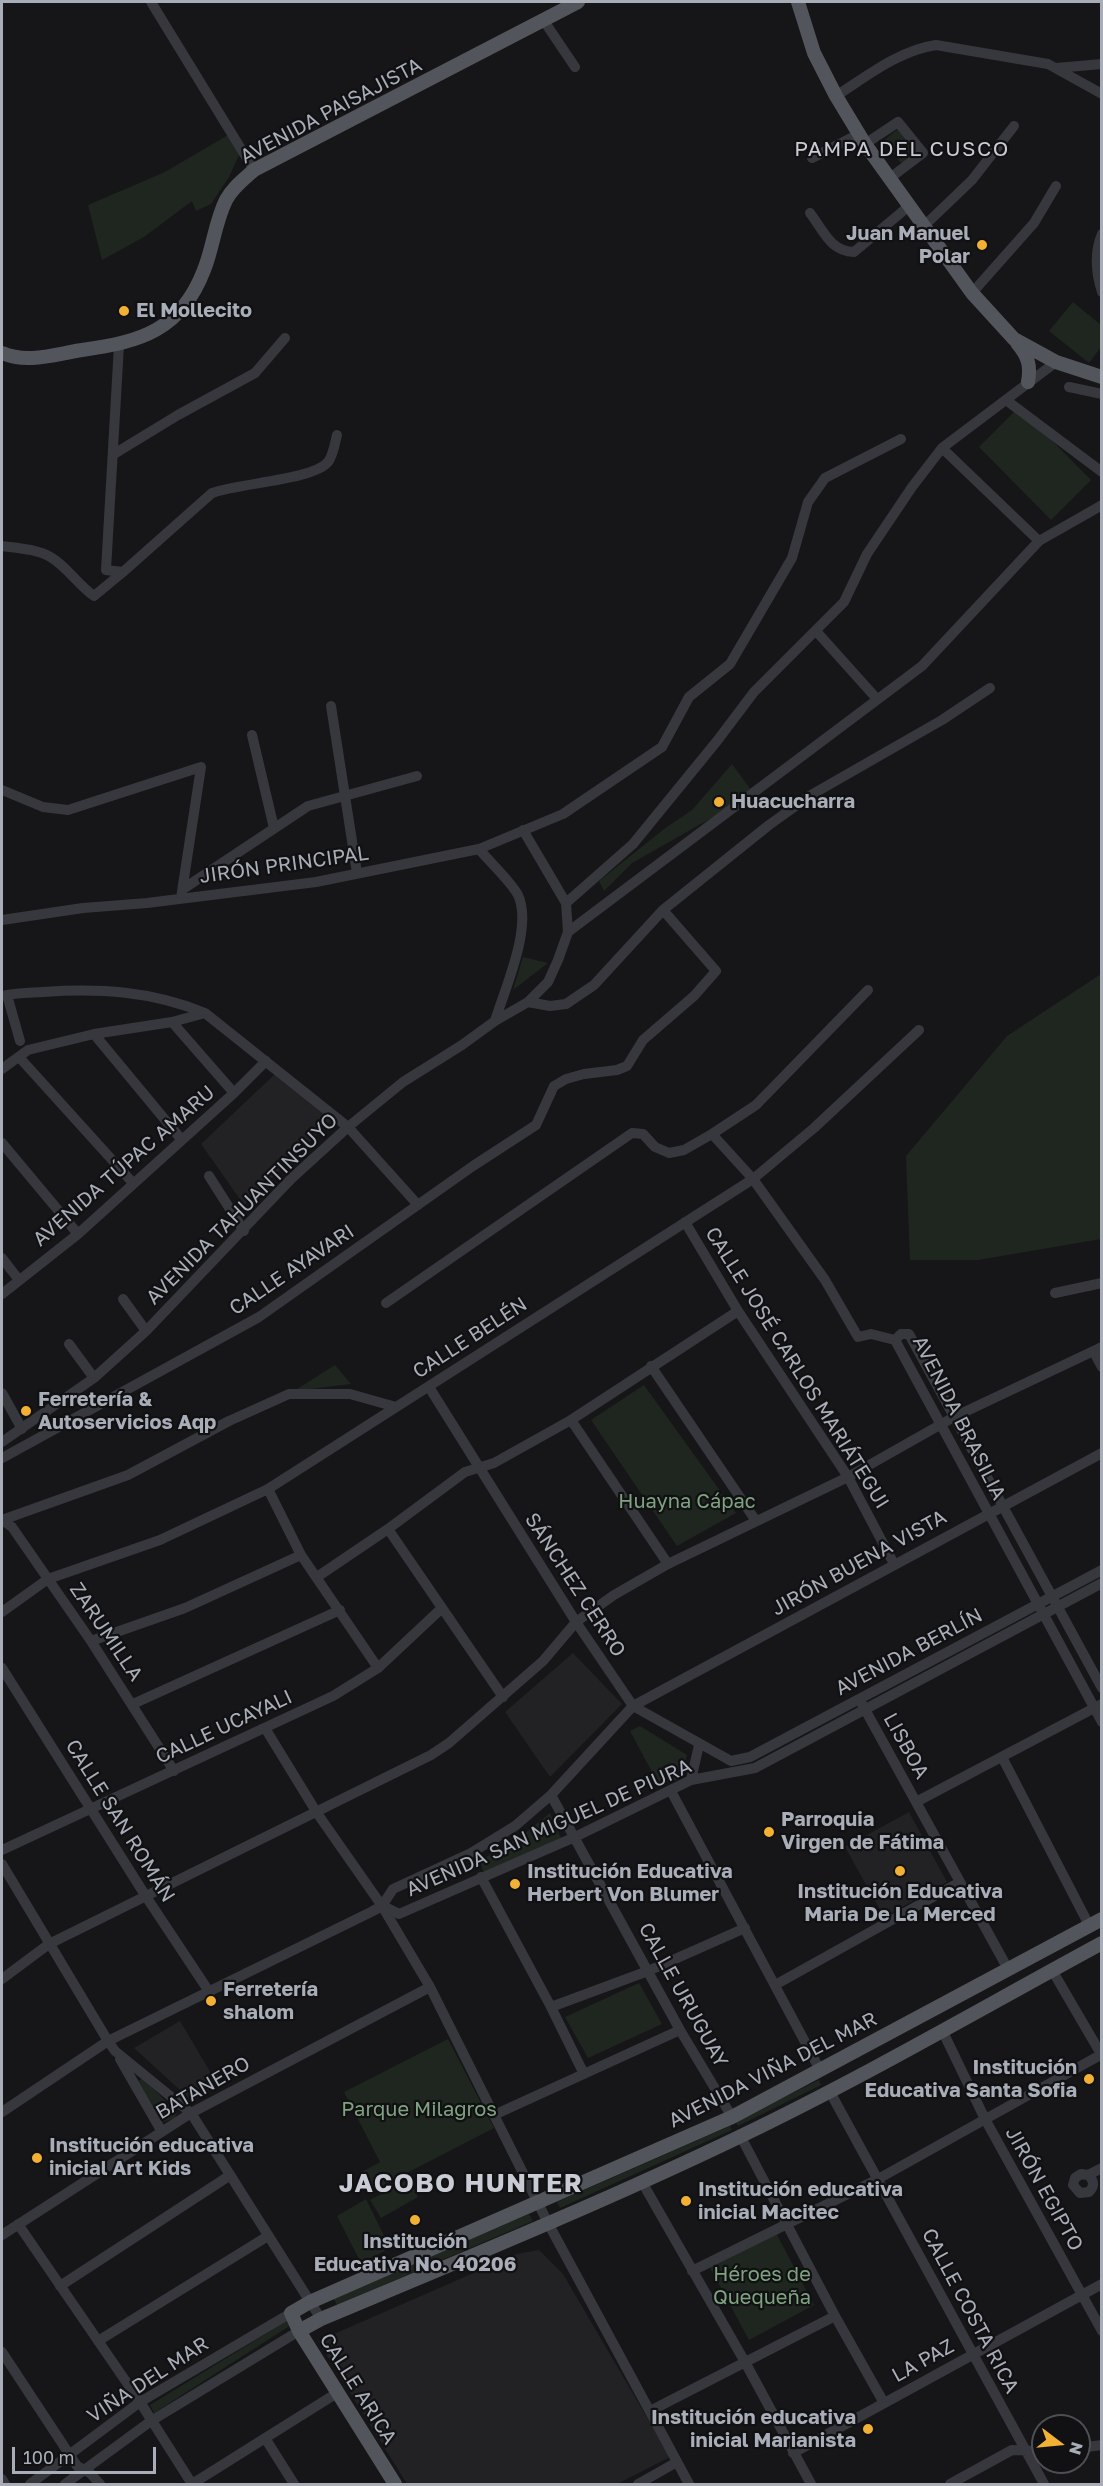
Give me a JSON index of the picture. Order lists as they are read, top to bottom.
{
  "streets": {
    "main road": ["AVENIDA PAISAJISTA", "AVENIDA VIÑA DEL MAR", "CALLE ARICA"],
    "street": [
      "JIRÓN PRINCIPAL",
      "AVENIDA TÚPAC AMARU",
      "AVENIDA TAHUANTINSUYO",
      "CALLE AYAVARI",
      "CALLE BELÉN",
      "CALLE JOSÉ CARLOS MARIÁTEGUI",
      "AVENIDA BRASILIA",
      "JIRÓN BUENA VISTA",
      "SÁNCHEZ CERRO",
      "ZARUMILLA",
      "AVENIDA BERLÍN",
      "CALLE UCAYALI",
      "LISBOA",
      "CALLE SAN ROMÁN",
      "AVENIDA SAN MIGUEL DE PIURA",
      "CALLE URUGUAY",
      "BATANERO",
      "JIRÓN EGIPTO",
      "CALLE COSTA RICA",
      "LA PAZ",
      "VIÑA DEL MAR"
    ]
  },
  "crossings": [
    ["CALLE BELÉN", "CALLE JOSÉ CARLOS MARIÁTEGUI"],
    ["CALLE BELÉN", "SÁNCHEZ CERRO"],
    ["CALLE BELÉN", "ZARUMILLA"],
    ["CALLE JOSÉ CARLOS MARIÁTEGUI", "JIRÓN BUENA VISTA"],
    ["AVENIDA BRASILIA", "JIRÓN BUENA VISTA"],
    ["AVENIDA BRASILIA", "AVENIDA BERLÍN"],
    ["JIRÓN BUENA VISTA", "SÁNCHEZ CERRO"],
    ["JIRÓN BUENA VISTA", "AVENIDA SAN MIGUEL DE PIURA"],
    ["SÁNCHEZ CERRO", "AVENIDA BERLÍN"],
    ["SÁNCHEZ CERRO", "AVENIDA SAN MIGUEL DE PIURA"],
    ["ZARUMILLA", "CALLE UCAYALI"],
    ["AVENIDA BERLÍN", "LISBOA"],
    ["AVENIDA BERLÍN", "AVENIDA SAN MIGUEL DE PIURA"],
    ["CALLE UCAYALI", "CALLE SAN ROMÁN"],
    ["LISBOA", "AVENIDA VIÑA DEL MAR"],
    ["CALLE SAN ROMÁN", "AVENIDA SAN MIGUEL DE PIURA"],
    ["AVENIDA SAN MIGUEL DE PIURA", "CALLE URUGUAY"],
    ["CALLE URUGUAY", "AVENIDA VIÑA DEL MAR"],
    ["AVENIDA VIÑA DEL MAR", "VIÑA DEL MAR"],
    ["AVENIDA VIÑA DEL MAR", "CALLE ARICA"],
    ["JIRÓN EGIPTO", "LA PAZ"],
    ["CALLE COSTA RICA", "LA PAZ"],
    ["VIÑA DEL MAR", "CALLE ARICA"]
  ],
  "districts": ["PAMPA DEL CUSCO", "JACOBO HUNTER"],
  "parks": ["Huayna Cápac", "Parque Milagros", "Héroes de Quequeña"],
  "places": [
    "Juan Manuel Polar",
    "El Mollecito",
    "Huacucharra",
    "Ferretería & Autoservicios Aqp",
    "Parroquia Virgen de Fátima",
    "Institución Educativa Maria De La Merced",
    "Institución Educativa Herbert Von Blumer",
    "Ferretería shalom",
    "Institución Educativa Santa Sofia",
    "Institución educativa inicial Art Kids",
    "Institución educativa inicial Macitec",
    "Institución Educativa No. 40206",
    "Institución educativa inicial Marianista"
  ],
  "scale_bar": "100 m",
  "north": "right"
}
